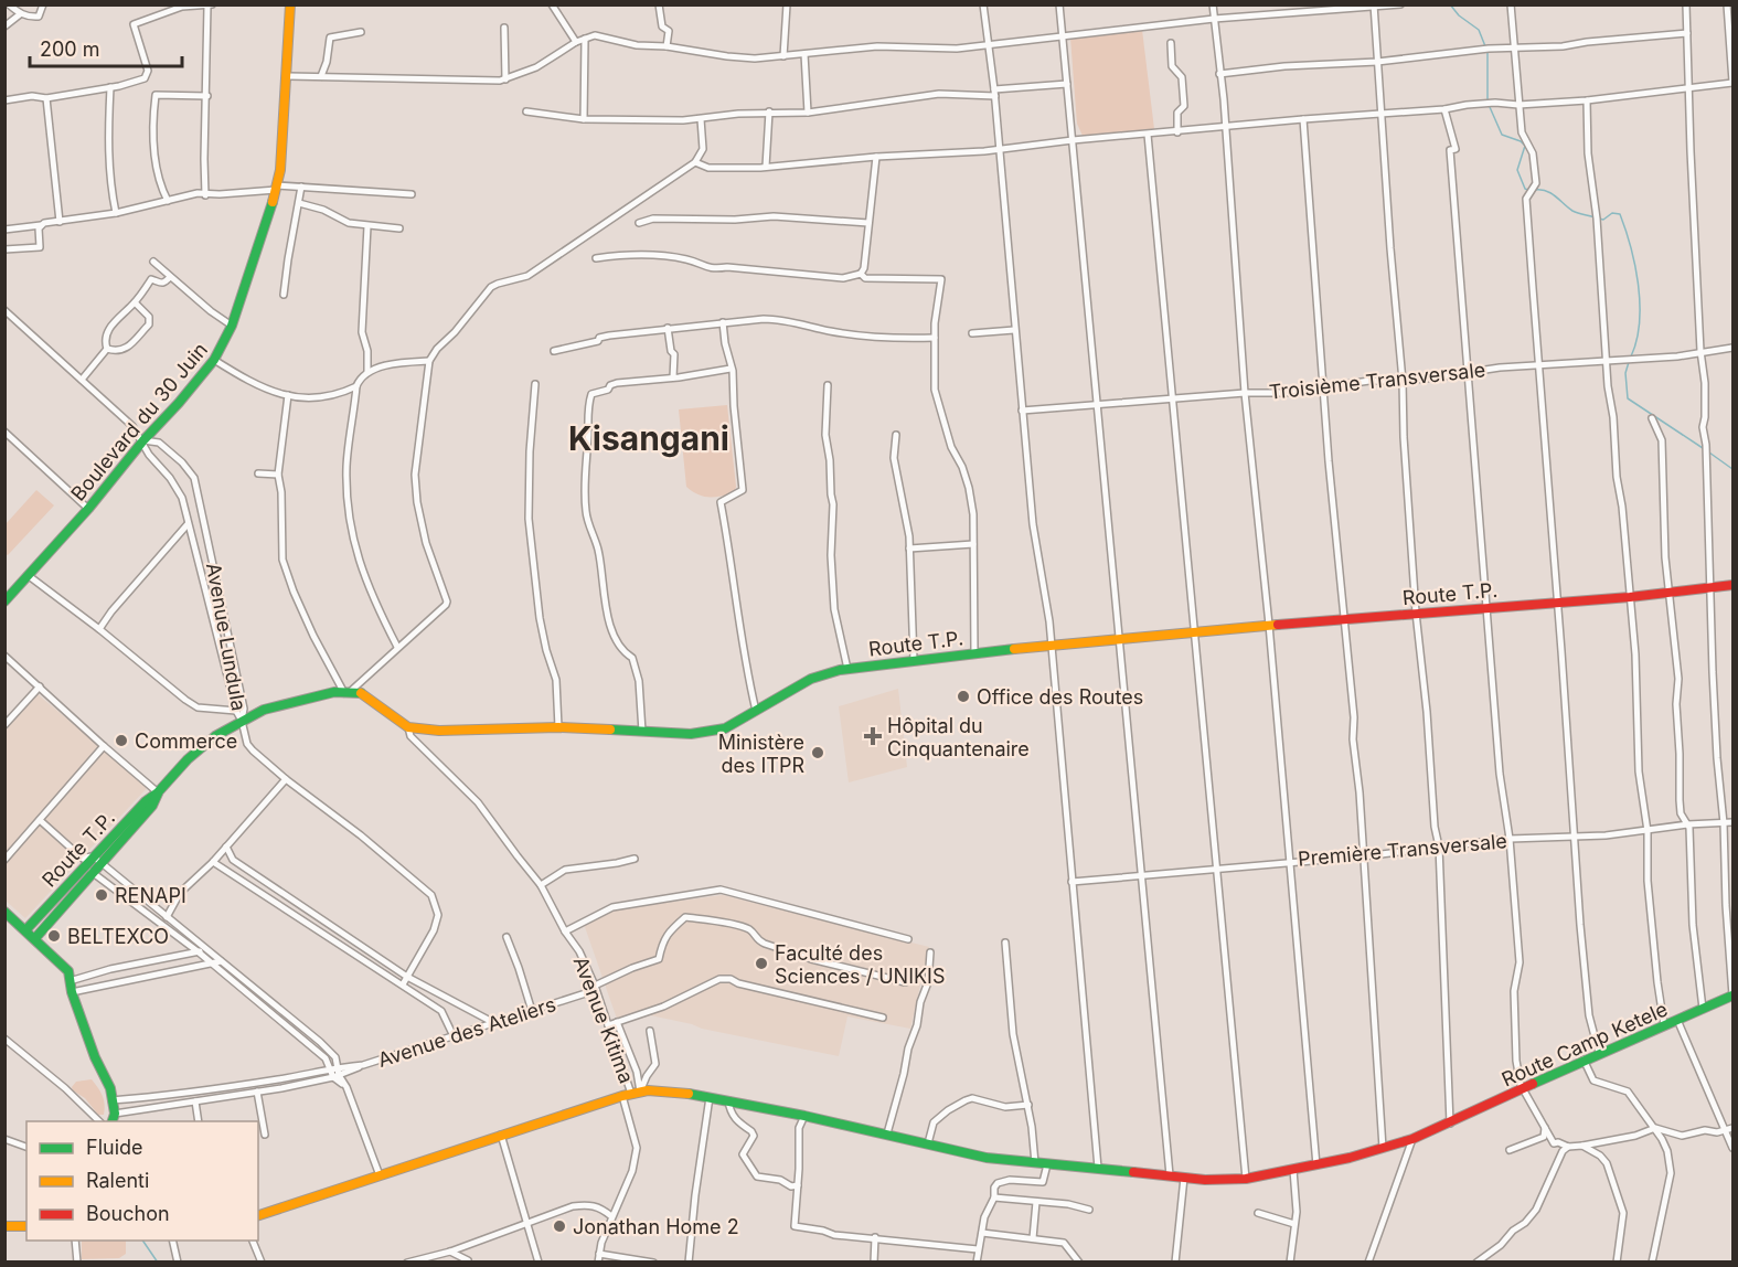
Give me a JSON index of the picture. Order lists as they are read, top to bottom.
{
  "streets": {
    "street": [
      "Troisième Transversale",
      "Boulevard du 30 Juin",
      "Route T.P.",
      "Avenue Lundula",
      "Première Transversale",
      "Avenue Kitima",
      "Avenue des Ateliers",
      "Route Camp Ketele"
    ]
  },
  "crossings": [
    ["Boulevard du 30 Juin", "Avenue Lundula"],
    ["Route T.P.", "Avenue Lundula"],
    ["Route T.P.", "Avenue Kitima"],
    ["Avenue Kitima", "Avenue des Ateliers"],
    ["Avenue Kitima", "Route Camp Ketele"]
  ],
  "districts": ["Kisangani"],
  "places": {
    "other": [
      "Office des Routes",
      "Commerce",
      "Ministère des ITPR",
      "RENAPI",
      "BELTEXCO",
      "Faculté des Sciences / UNIKIS",
      "Jonathan Home 2"
    ],
    "health": ["Hôpital du Cinquantenaire"]
  },
  "legend": ["Fluide", "Ralenti", "Bouchon"],
  "scale_bar": "200 m"
}
